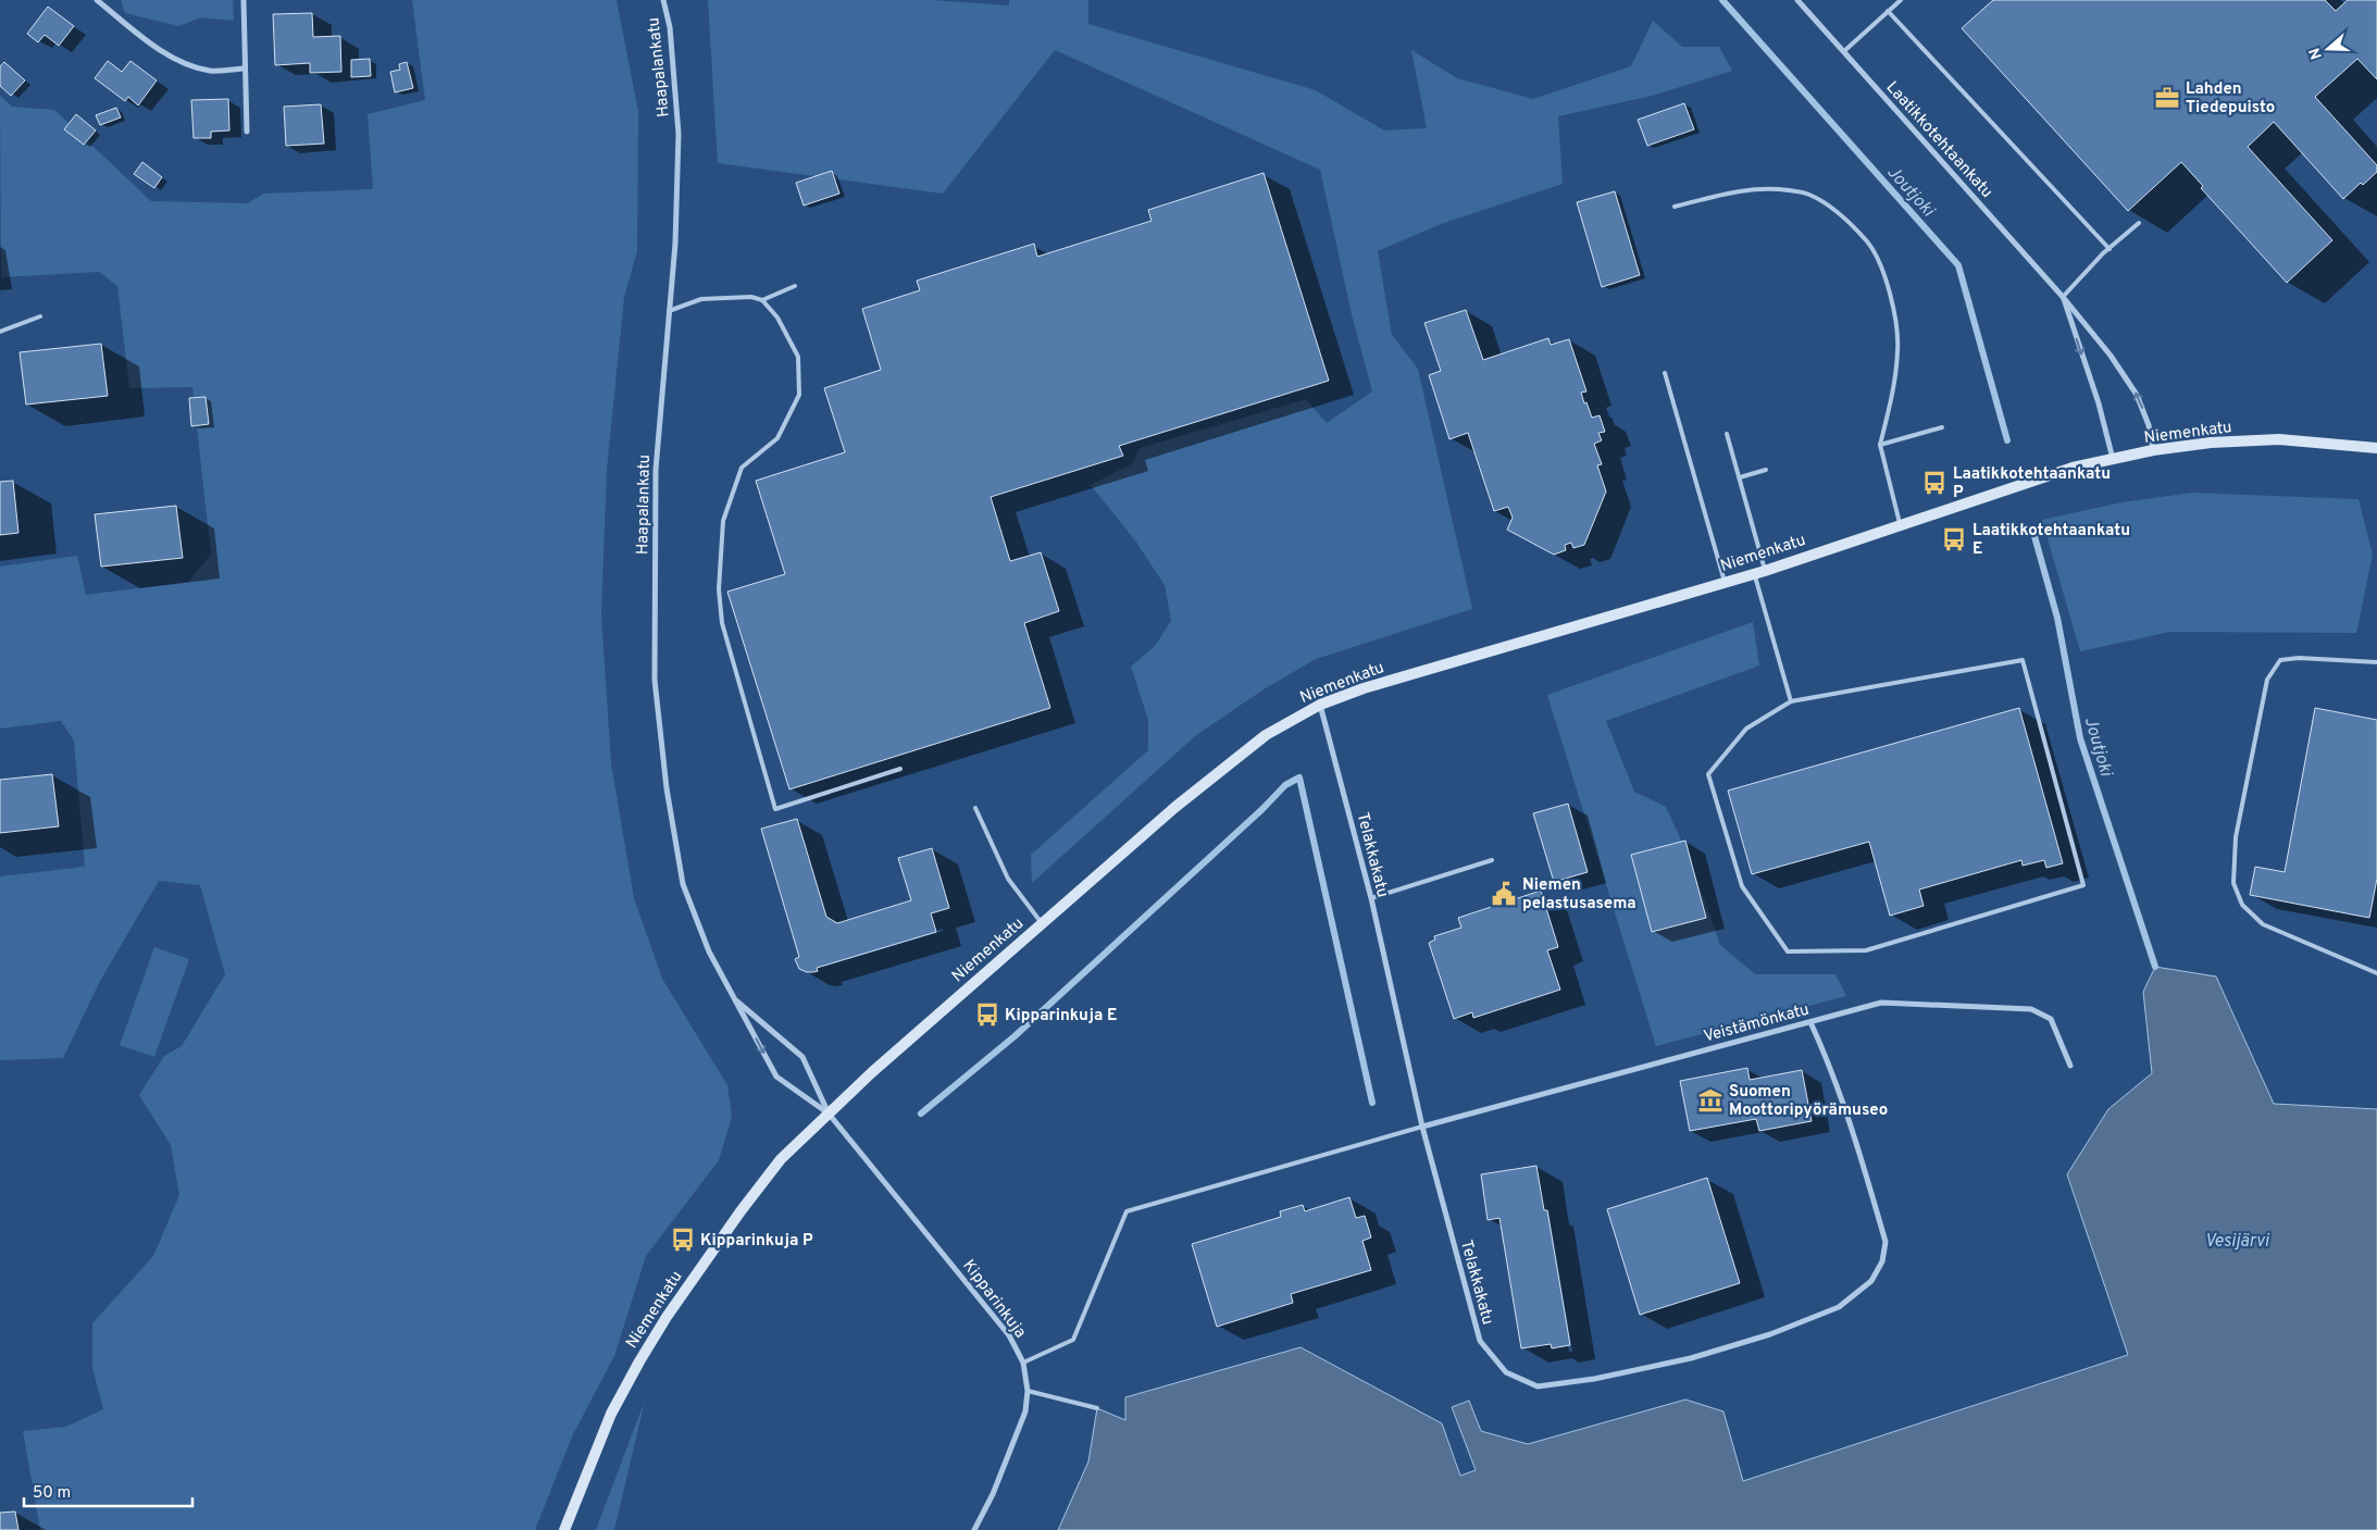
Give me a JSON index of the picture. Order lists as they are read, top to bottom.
{
  "streets": {
    "street": [
      "Haapalankatu",
      "Laatikkotehtaankatu",
      "Niemenkatu",
      "Telakkakatu",
      "Veistämönkatu",
      "Kipparinkuja"
    ]
  },
  "crossings": [
    ["Haapalankatu", "Niemenkatu"],
    ["Haapalankatu", "Kipparinkuja"],
    ["Laatikkotehtaankatu", "Niemenkatu"],
    ["Niemenkatu", "Telakkakatu"],
    ["Niemenkatu", "Kipparinkuja"],
    ["Telakkakatu", "Veistämönkatu"]
  ],
  "water": ["Joutjoki", "Vesijärvi"],
  "places": {
    "office": ["Lahden Tiedepuisto"],
    "bus stop": [
      "Laatikkotehtaankatu P",
      "Laatikkotehtaankatu E",
      "Kipparinkuja E",
      "Kipparinkuja P"
    ],
    "public building": ["Niemen pelastusasema"],
    "museum": ["Suomen Moottoripyörämuseo"]
  },
  "scale_bar": "50 m",
  "north": "left"
}
